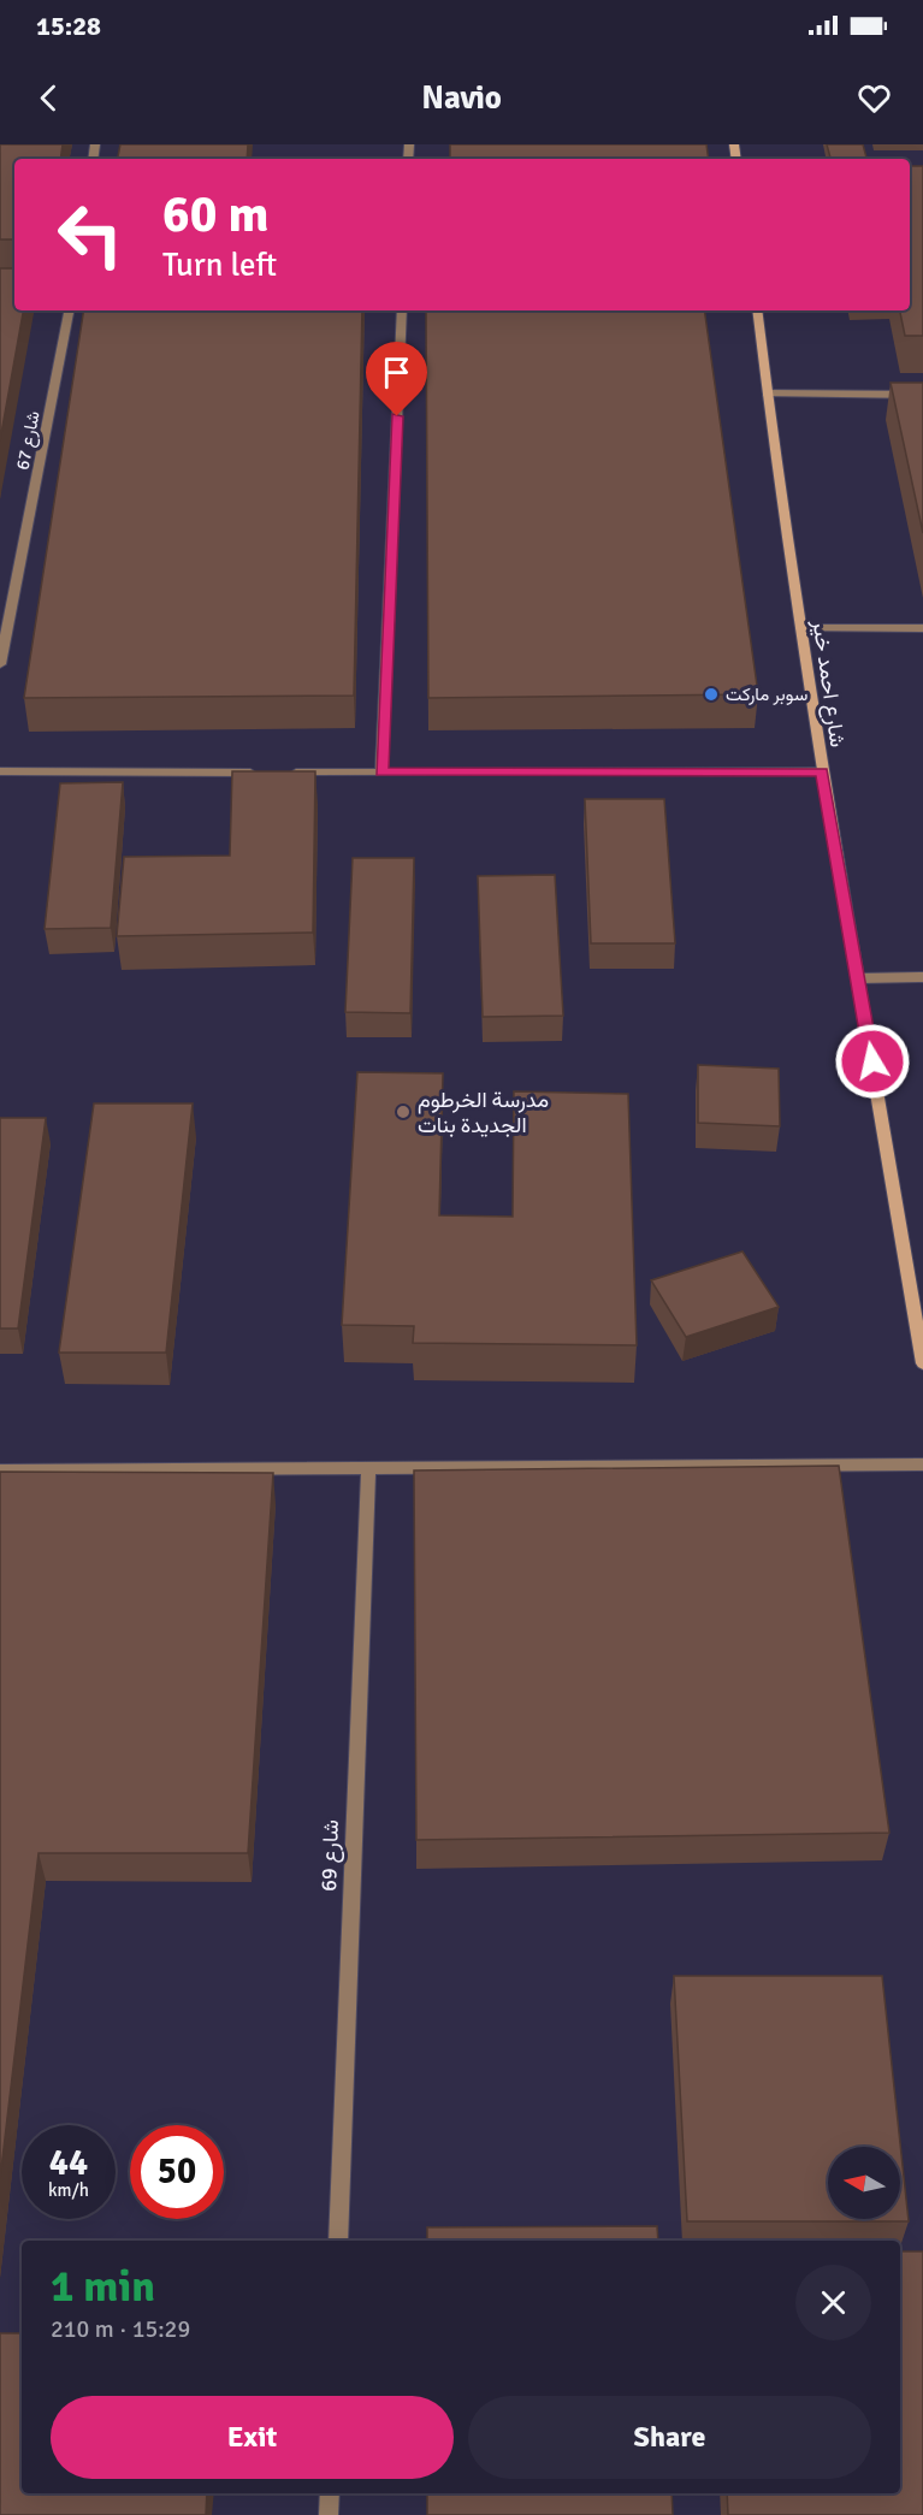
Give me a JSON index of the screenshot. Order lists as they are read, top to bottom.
{
  "streets": {
    "main road": ["شارع احمد خير"],
    "street": ["شارع 67", "شارع 69"]
  },
  "places": ["سوبر ماركت", "مدرسة الخرطوم الجديدة بنات"],
  "north": "left",
  "page": {
    "status": "15:28",
    "header": "Navio",
    "turn": ["60 m", "Turn left"],
    "speed": "44 km/h",
    "limit": "50",
    "heading": ["1 min", "210 m · 15:29"],
    "buttons": ["Exit", "Share"]
  }
}
